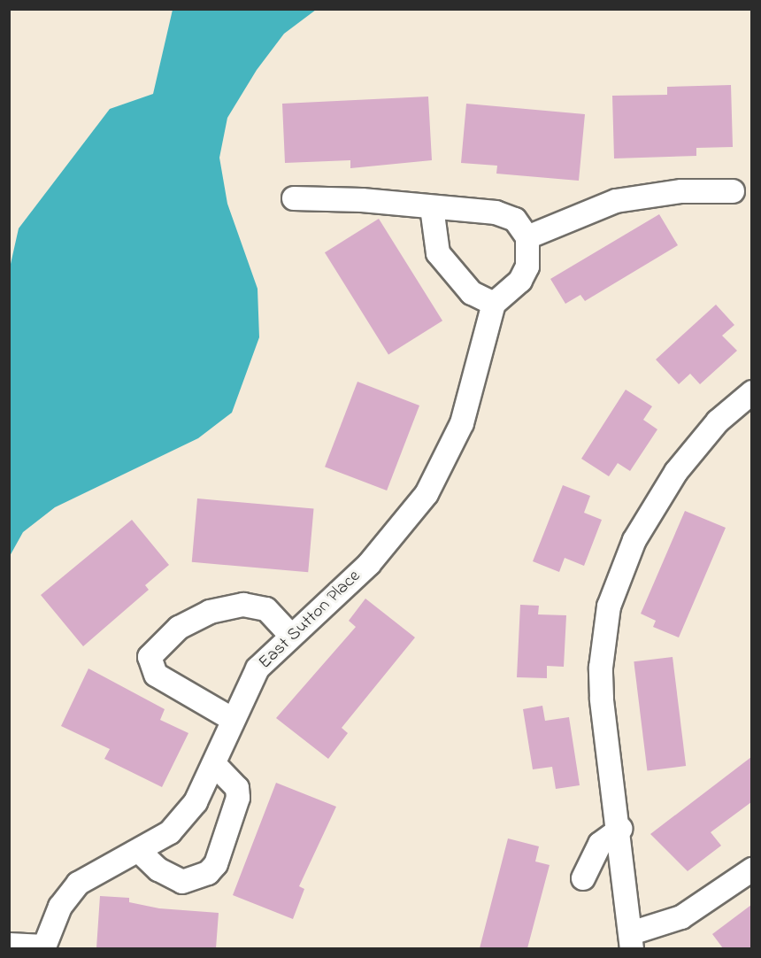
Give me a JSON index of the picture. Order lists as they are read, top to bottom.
{
  "streets": {
    "street": ["East Sutton Place"]
  }
}
